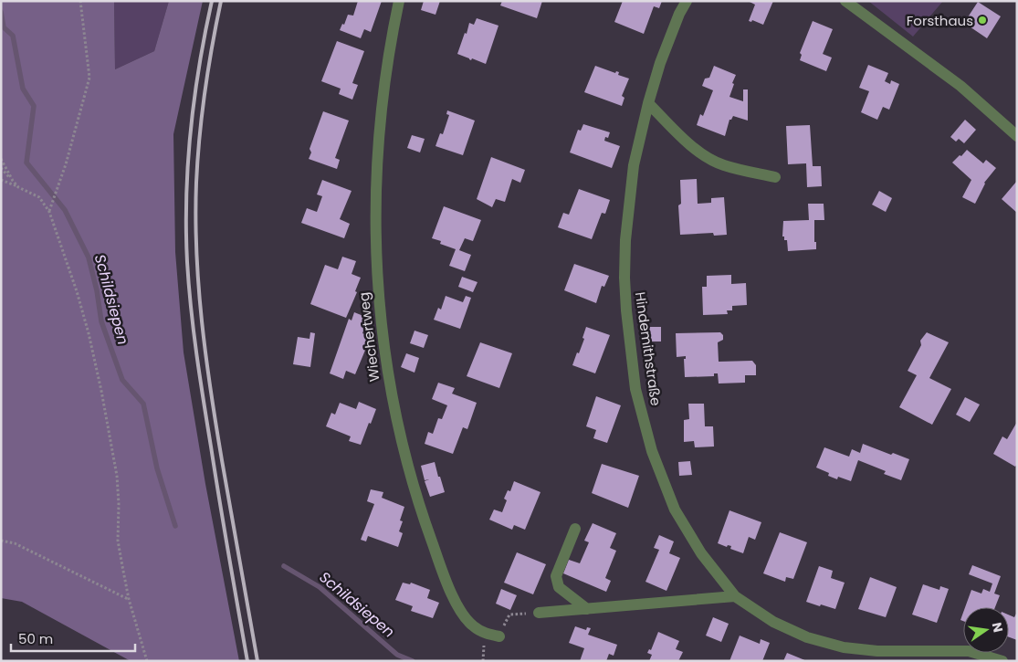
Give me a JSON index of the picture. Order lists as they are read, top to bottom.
{
  "streets": {
    "street": ["Wiechertweg", "Hindemithstraße"]
  },
  "water": ["Schildsiepen"],
  "places": ["Forsthaus"],
  "scale_bar": "50 m",
  "north": "right"
}
